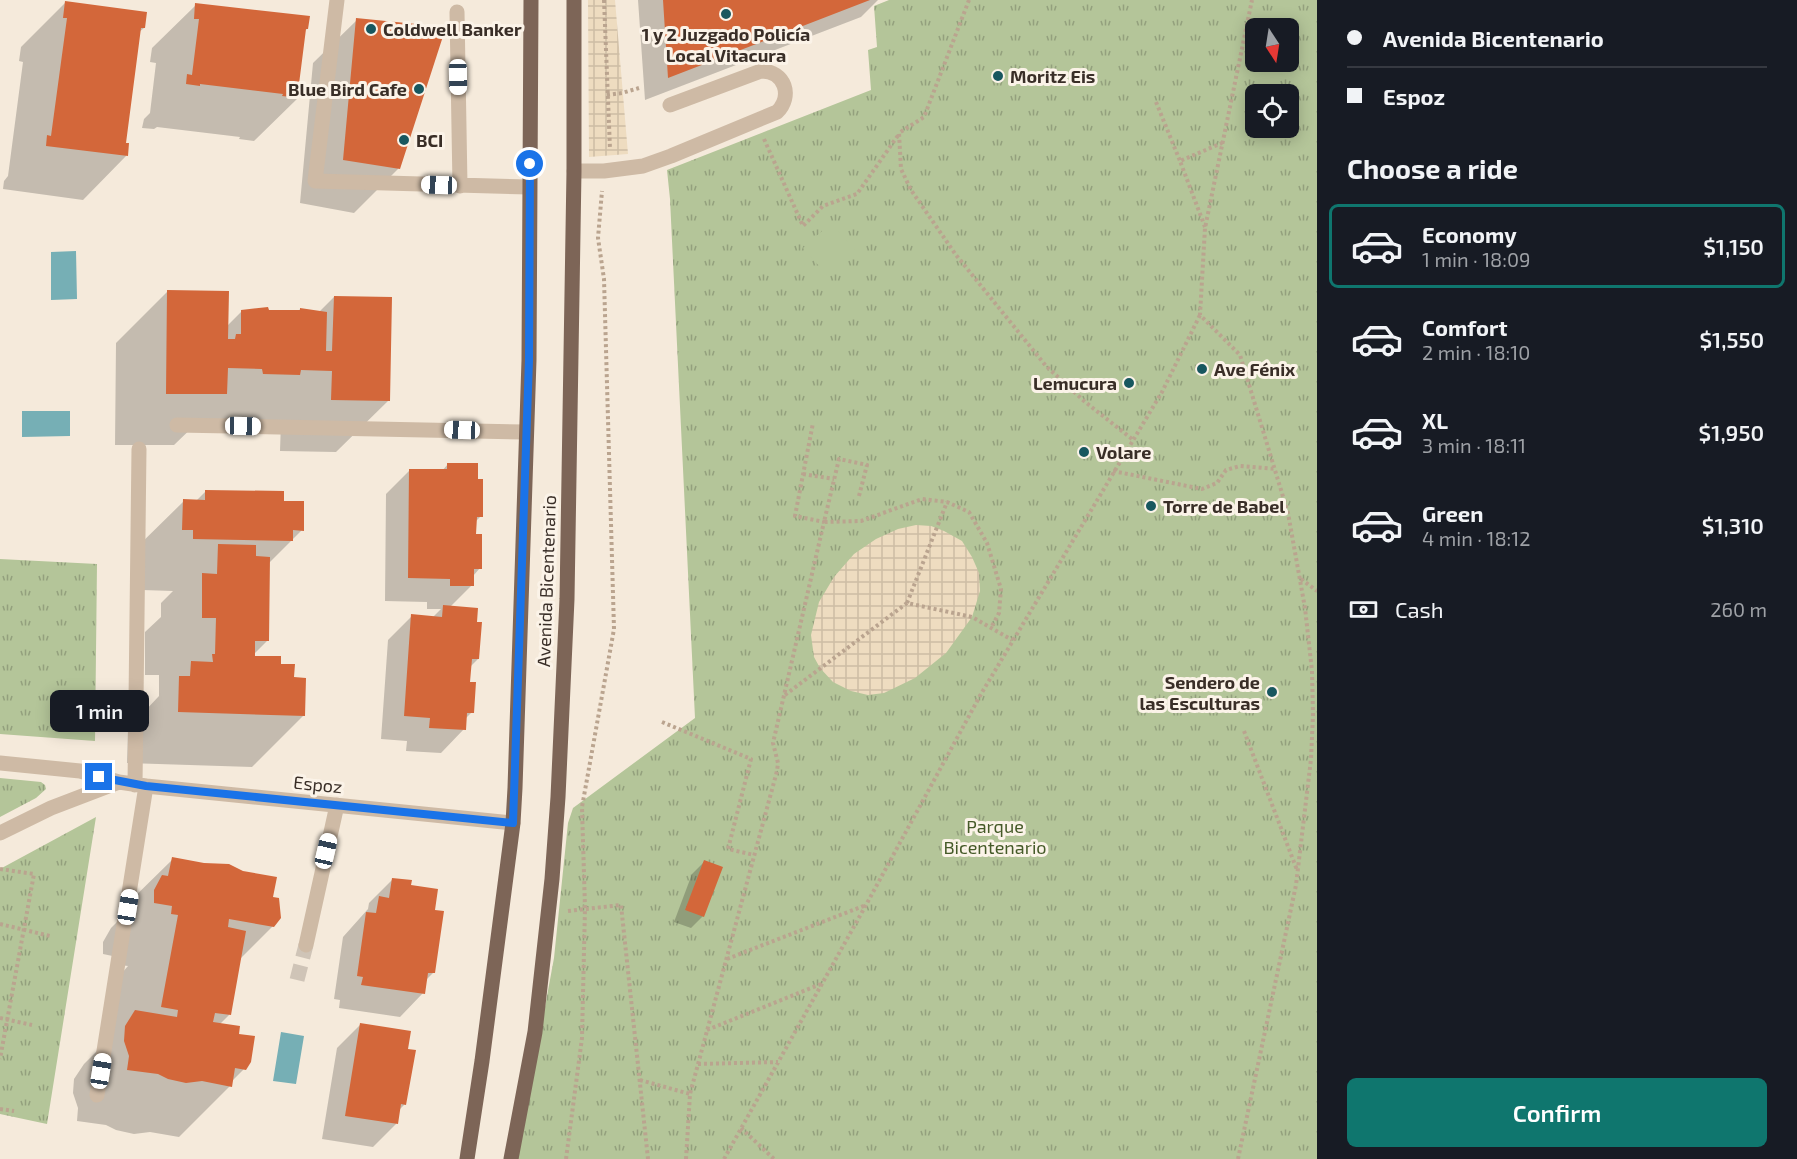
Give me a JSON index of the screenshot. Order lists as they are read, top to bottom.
{
  "streets": {
    "main road": ["Avenida Bicentenario"],
    "street": ["Espoz"]
  },
  "crossings": [
    ["Avenida Bicentenario", "Espoz"]
  ],
  "parks": ["Parque Bicentenario"],
  "places": [
    "1 y 2 Juzgado Policía Local Vitacura",
    "Coldwell Banker",
    "Moritz Eis",
    "Blue Bird Cafe",
    "BCI",
    "Ave Fénix",
    "Lemucura",
    "Volare",
    "Torre de Babel",
    "Sendero de las Esculturas"
  ],
  "north": "bottom",
  "page": {
    "banner": ["Avenida Bicentenario", "Espoz"],
    "heading": "Choose a ride",
    "list": [
      {
        "name": "Economy",
        "note": "1 min · 18:09",
        "value": "$1,150"
      },
      {
        "name": "Comfort",
        "note": "2 min · 18:10",
        "value": "$1,550"
      },
      {
        "name": "XL",
        "note": "3 min · 18:11",
        "value": "$1,950"
      },
      {
        "name": "Green",
        "note": "4 min · 18:12",
        "value": "$1,310"
      }
    ],
    "pay": ["Cash", "260 m"],
    "bubble": "1 min",
    "buttons": "Confirm"
  }
}
